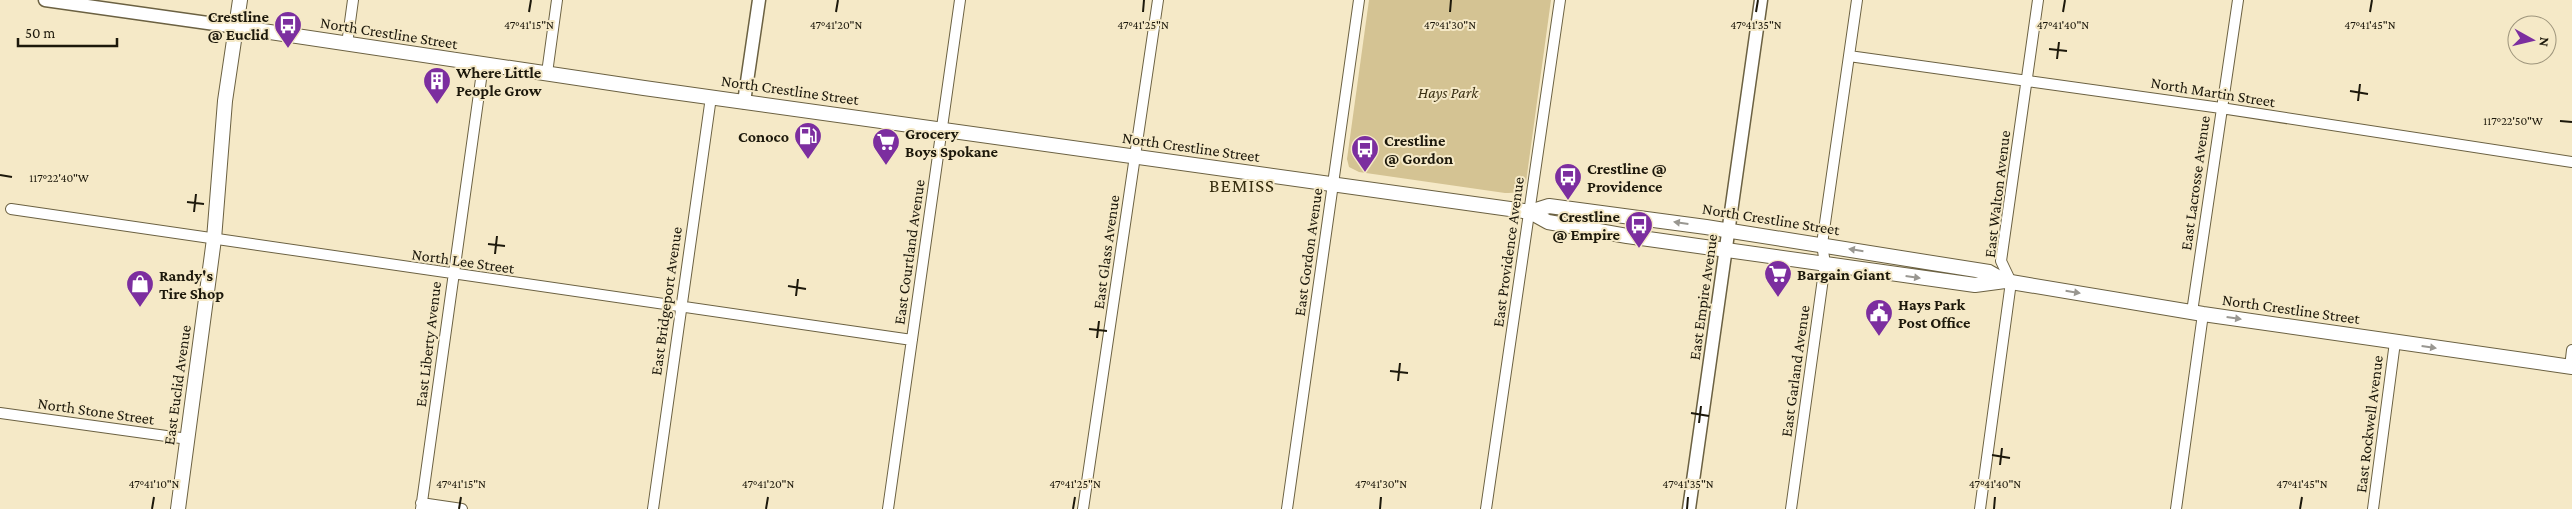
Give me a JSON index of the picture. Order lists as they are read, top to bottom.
{
  "streets": {
    "main road": ["North Crestline Street", "East Euclid Avenue"],
    "street": [
      "North Martin Street",
      "East Lacrosse Avenue",
      "East Walton Avenue",
      "East Courtland Avenue",
      "East Glass Avenue",
      "East Gordon Avenue",
      "East Providence Avenue",
      "North Lee Street",
      "East Empire Avenue",
      "East Bridgeport Avenue",
      "East Liberty Avenue",
      "East Garland Avenue",
      "North Stone Street",
      "East Rockwell Avenue"
    ]
  },
  "crossings": [
    ["North Crestline Street", "East Lacrosse Avenue"],
    ["North Crestline Street", "East Walton Avenue"],
    ["North Crestline Street", "East Courtland Avenue"],
    ["North Crestline Street", "East Glass Avenue"],
    ["North Crestline Street", "East Gordon Avenue"],
    ["North Crestline Street", "East Providence Avenue"],
    ["North Crestline Street", "East Empire Avenue"],
    ["North Crestline Street", "East Bridgeport Avenue"],
    ["North Crestline Street", "East Liberty Avenue"],
    ["North Crestline Street", "East Garland Avenue"],
    ["North Crestline Street", "East Euclid Avenue"],
    ["North Crestline Street", "East Rockwell Avenue"],
    ["North Martin Street", "East Lacrosse Avenue"],
    ["North Martin Street", "East Walton Avenue"],
    ["North Martin Street", "East Garland Avenue"],
    ["East Courtland Avenue", "North Lee Street"],
    ["North Lee Street", "East Bridgeport Avenue"],
    ["North Lee Street", "East Liberty Avenue"],
    ["North Lee Street", "East Euclid Avenue"],
    ["East Euclid Avenue", "North Stone Street"]
  ],
  "districts": ["BEMISS"],
  "parks": ["Hays Park"],
  "places": {
    "bus stop": [
      "Crestline @ Euclid",
      "Crestline @ Gordon",
      "Crestline @ Providence",
      "Crestline @ Empire"
    ],
    "building": ["Where Little People Grow"],
    "fuel station": ["Conoco"],
    "supermarket": ["Grocery Boys Spokane", "Bargain Giant"],
    "shop": ["Randy's Tire Shop"],
    "public building": ["Hays Park Post Office"]
  },
  "scale_bar": "50 m",
  "north": "right",
  "coordinates": [
    "47°41'15\"N",
    "47°41'20\"N",
    "47°41'25\"N",
    "47°41'30\"N",
    "47°41'35\"N",
    "47°41'40\"N",
    "47°41'45\"N",
    "117°22'50\"W",
    "117°22'40\"W",
    "47°41'10\"N"
  ]
}
